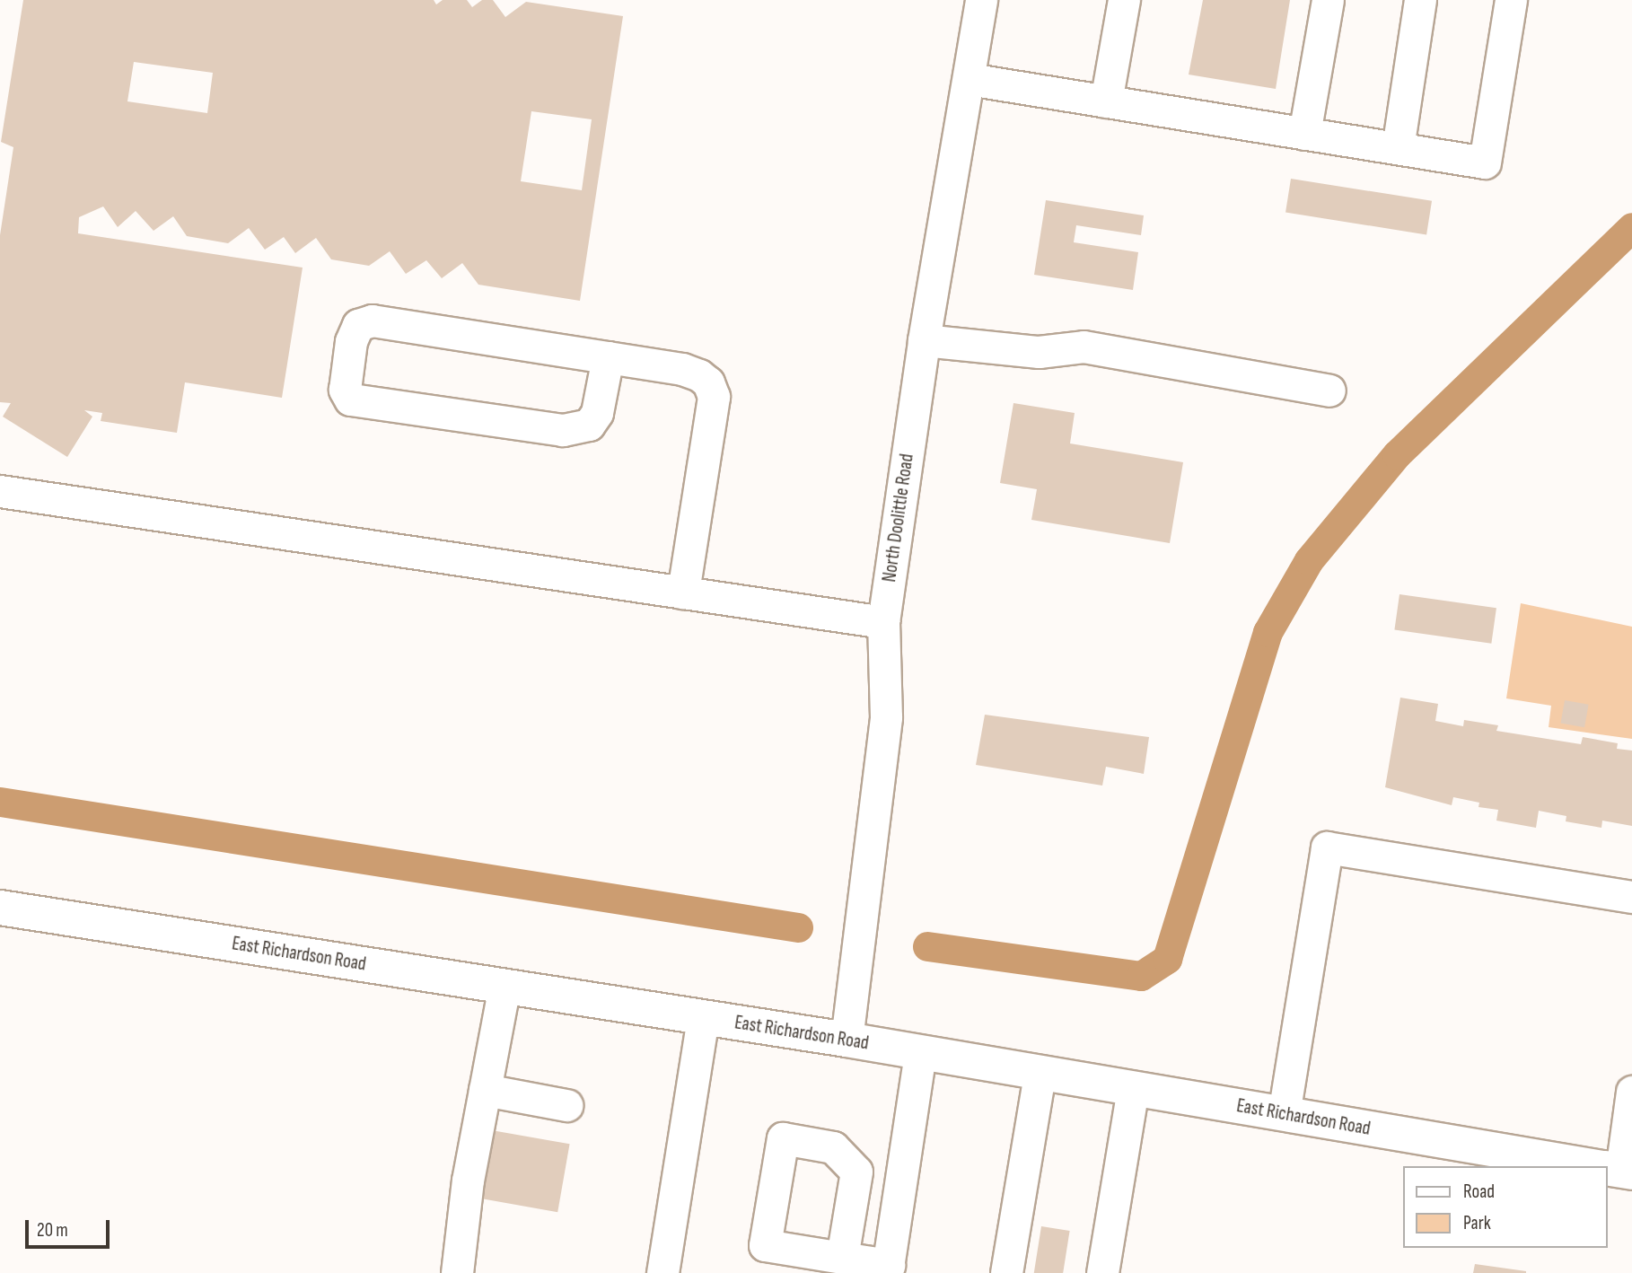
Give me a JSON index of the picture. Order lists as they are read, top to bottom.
{
  "streets": {
    "main road": ["East Richardson Road"],
    "street": ["North Doolittle Road"]
  },
  "crossings": [
    ["North Doolittle Road", "East Richardson Road"]
  ],
  "legend": ["Road", "Park"],
  "scale_bar": "20 m"
}
